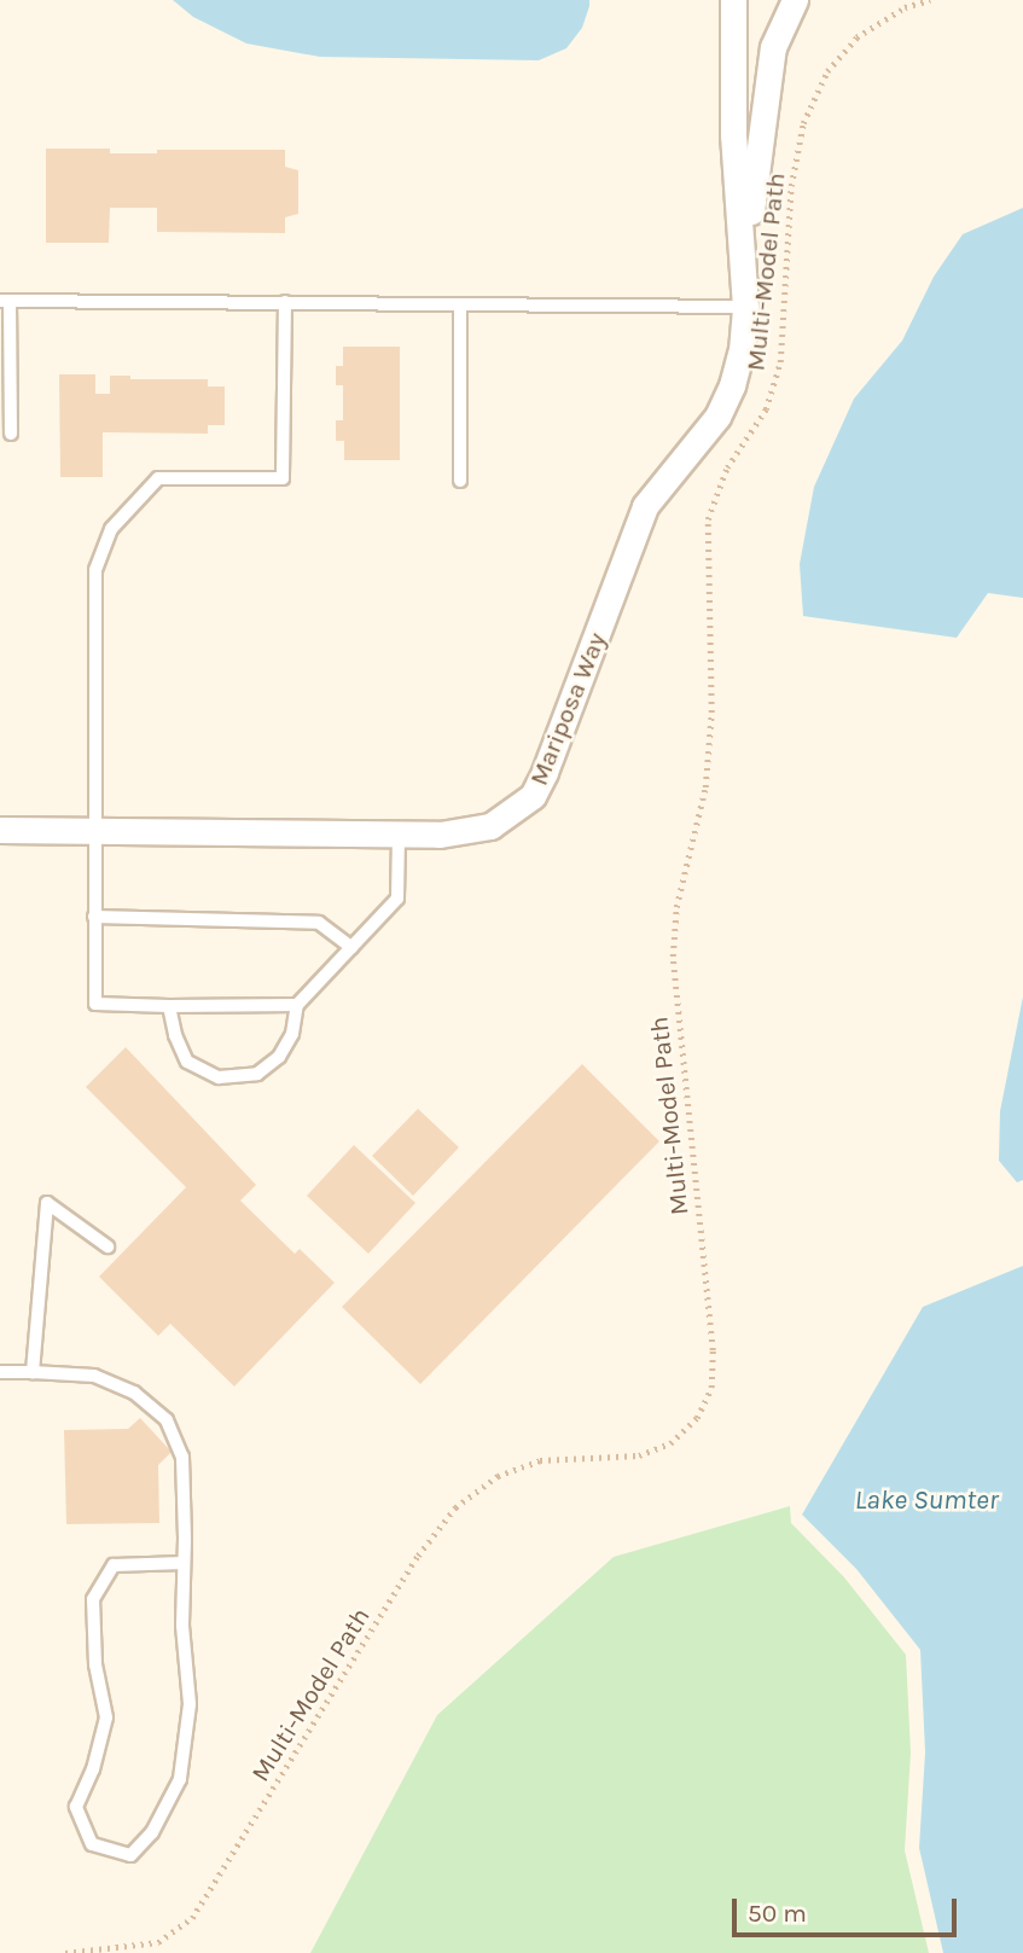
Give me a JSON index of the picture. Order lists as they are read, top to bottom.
{
  "streets": {
    "street": ["Mariposa Way"],
    "path": ["Multi-Model Path"]
  },
  "water": ["Lake Sumter"],
  "scale_bar": "50 m"
}
